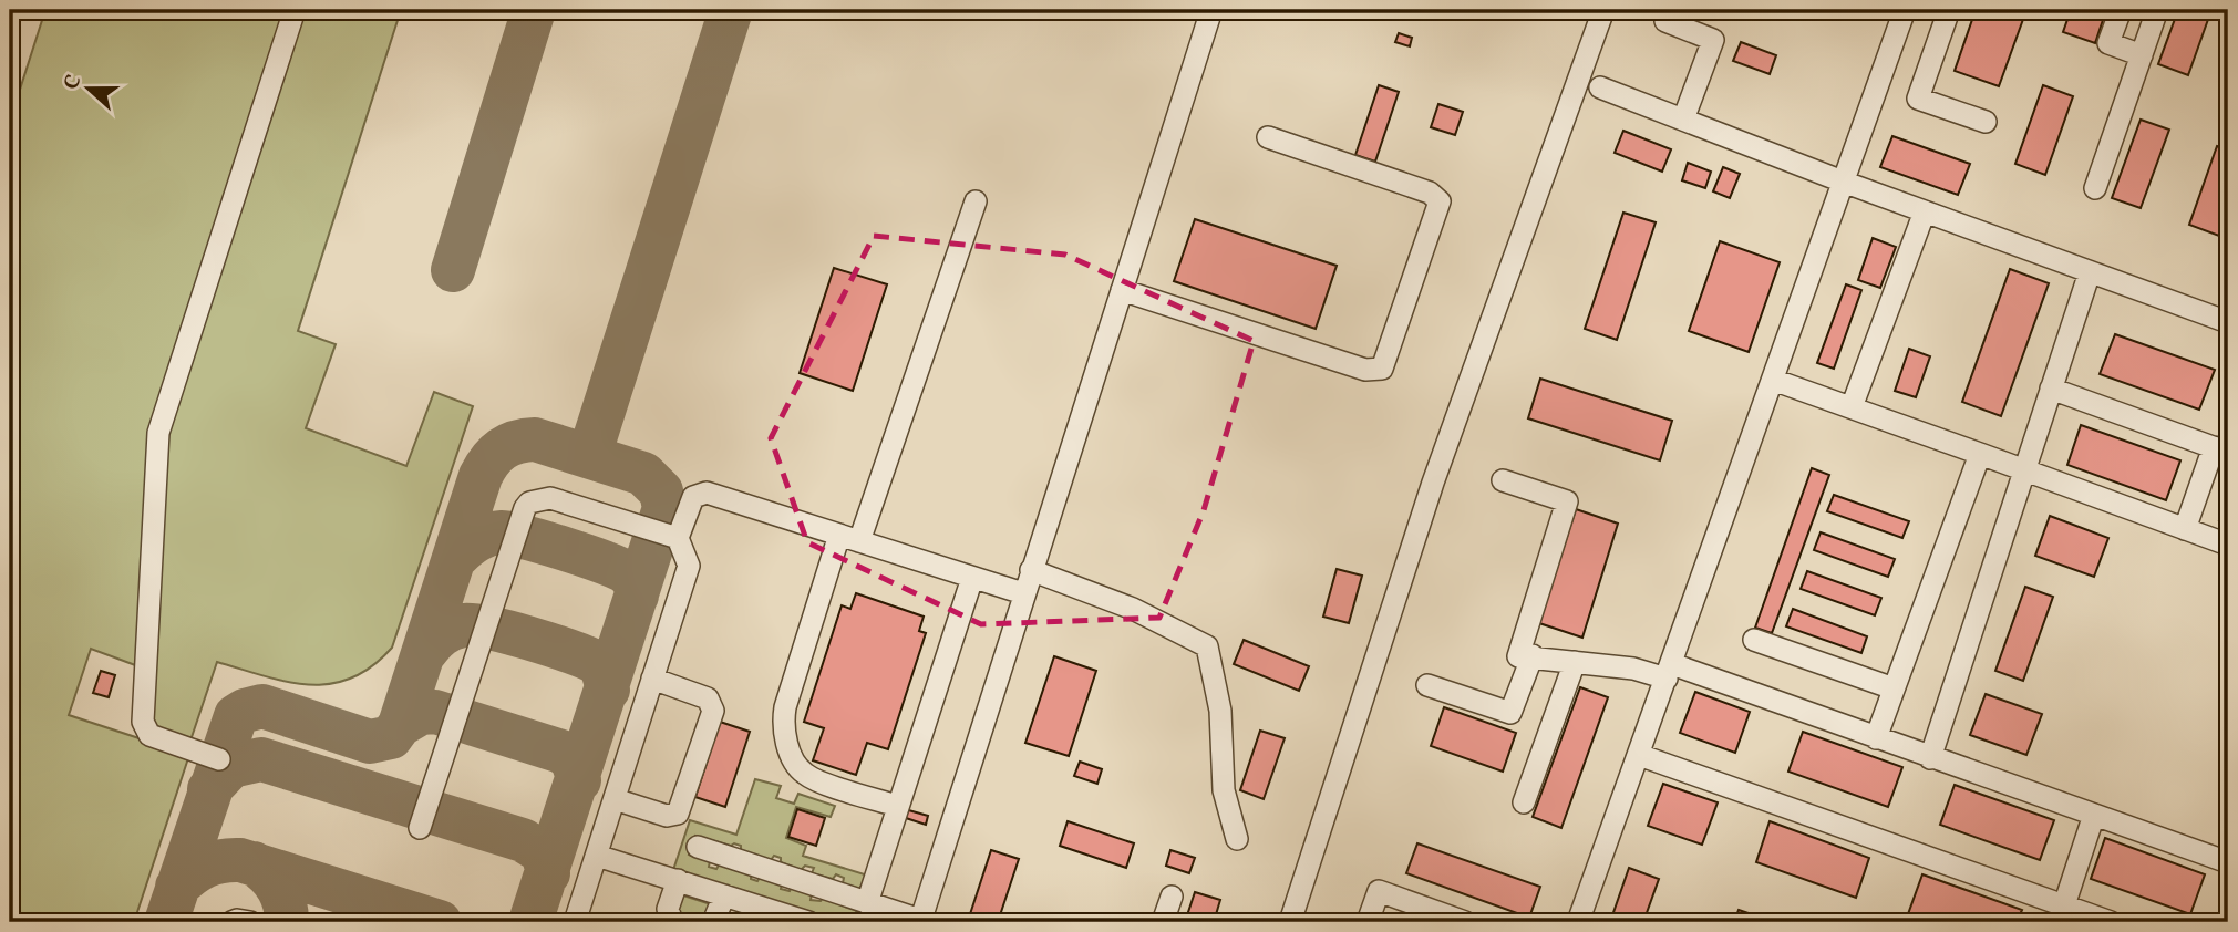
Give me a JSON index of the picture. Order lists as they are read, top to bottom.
{
  "north": "left"
}
